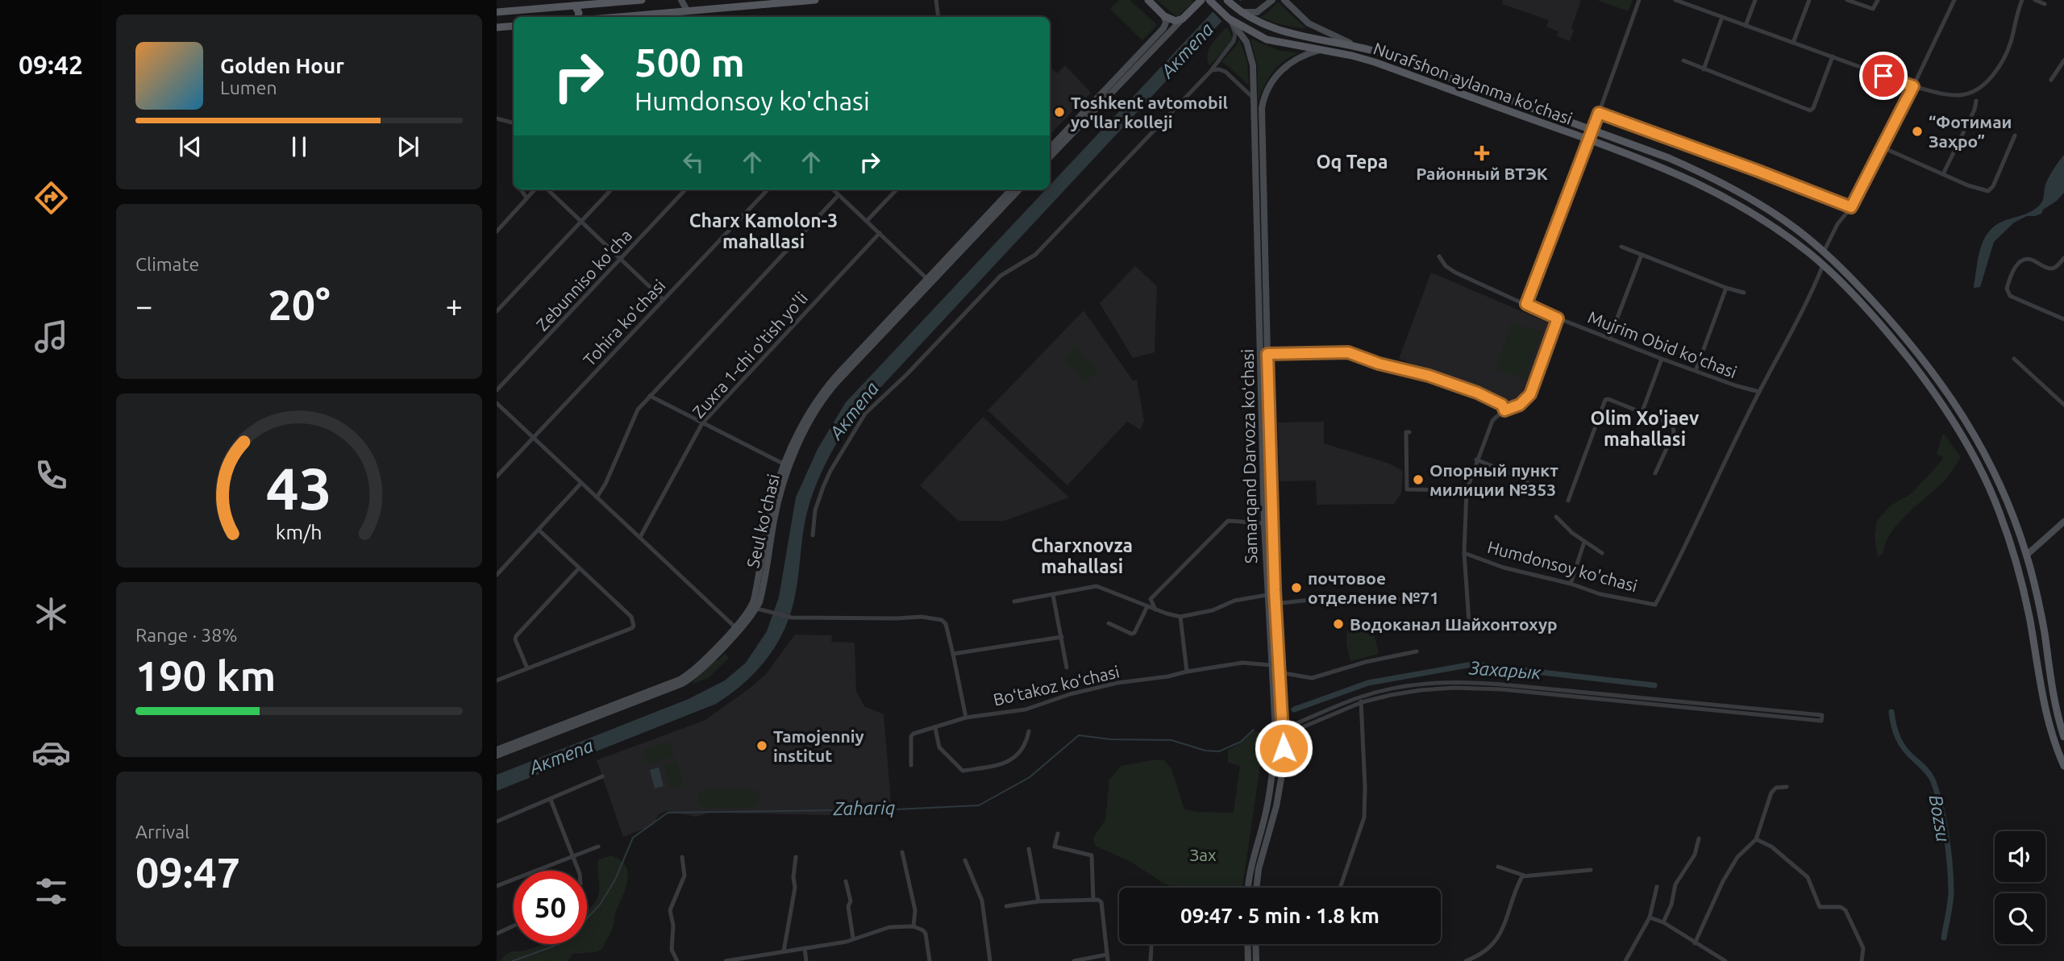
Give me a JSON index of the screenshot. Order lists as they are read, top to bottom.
{
  "streets": {
    "main road": ["Nurafshon aylanma ko'chasi", "Samarqand Darvoza koʻchasi", "Seul ko'chasi"],
    "street": [
      "Zebunniso ko'cha",
      "Tohira ko'chasi",
      "Mujrim Obid ko'chasi",
      "Zuxra 1-chi o'tish yo'li",
      "Humdonsoy ko'chasi",
      "Boʻtakoz koʻchasi"
    ]
  },
  "crossings": [
    ["Nurafshon aylanma ko'chasi", "Samarqand Darvoza koʻchasi"],
    ["Mujrim Obid ko'chasi", "Humdonsoy ko'chasi"],
    ["Samarqand Darvoza koʻchasi", "Boʻtakoz koʻchasi"]
  ],
  "districts": [
    "Oq Tepa",
    "Charx Kamolon-3 mahallasi",
    "Olim Xo'jaev mahallasi",
    "Charxnovza mahallasi"
  ],
  "water": [
    "Актепа",
    "Захарык",
    "Zahariq",
    "Bozsu"
  ],
  "parks": ["Зах"],
  "places": {
    "other": [
      "Toshkent avtomobil yo'llar kolleji",
      "“Фотимаи Заҳро”",
      "Опорный пункт милиции №353",
      "почтовое отделение №71",
      "Водоканал Шайхонтохур",
      "Tamojenniy institut"
    ],
    "health": ["Районный ВТЭК"]
  },
  "page": {
    "tabs": "09:42",
    "turn": ["500 m", "Humdonsoy ko'chasi"],
    "song": ["Golden Hour", "Lumen"],
    "tile": [
      "Climate",
      ["Range · 38%", "190 km"],
      ["Arrival", "09:47"]
    ],
    "heat": ["−", "20°", "+"],
    "limit": "50",
    "trip": "09:47 · 5 min · 1.8 km",
    "gauge": ["43", "km/h"]
  }
}
